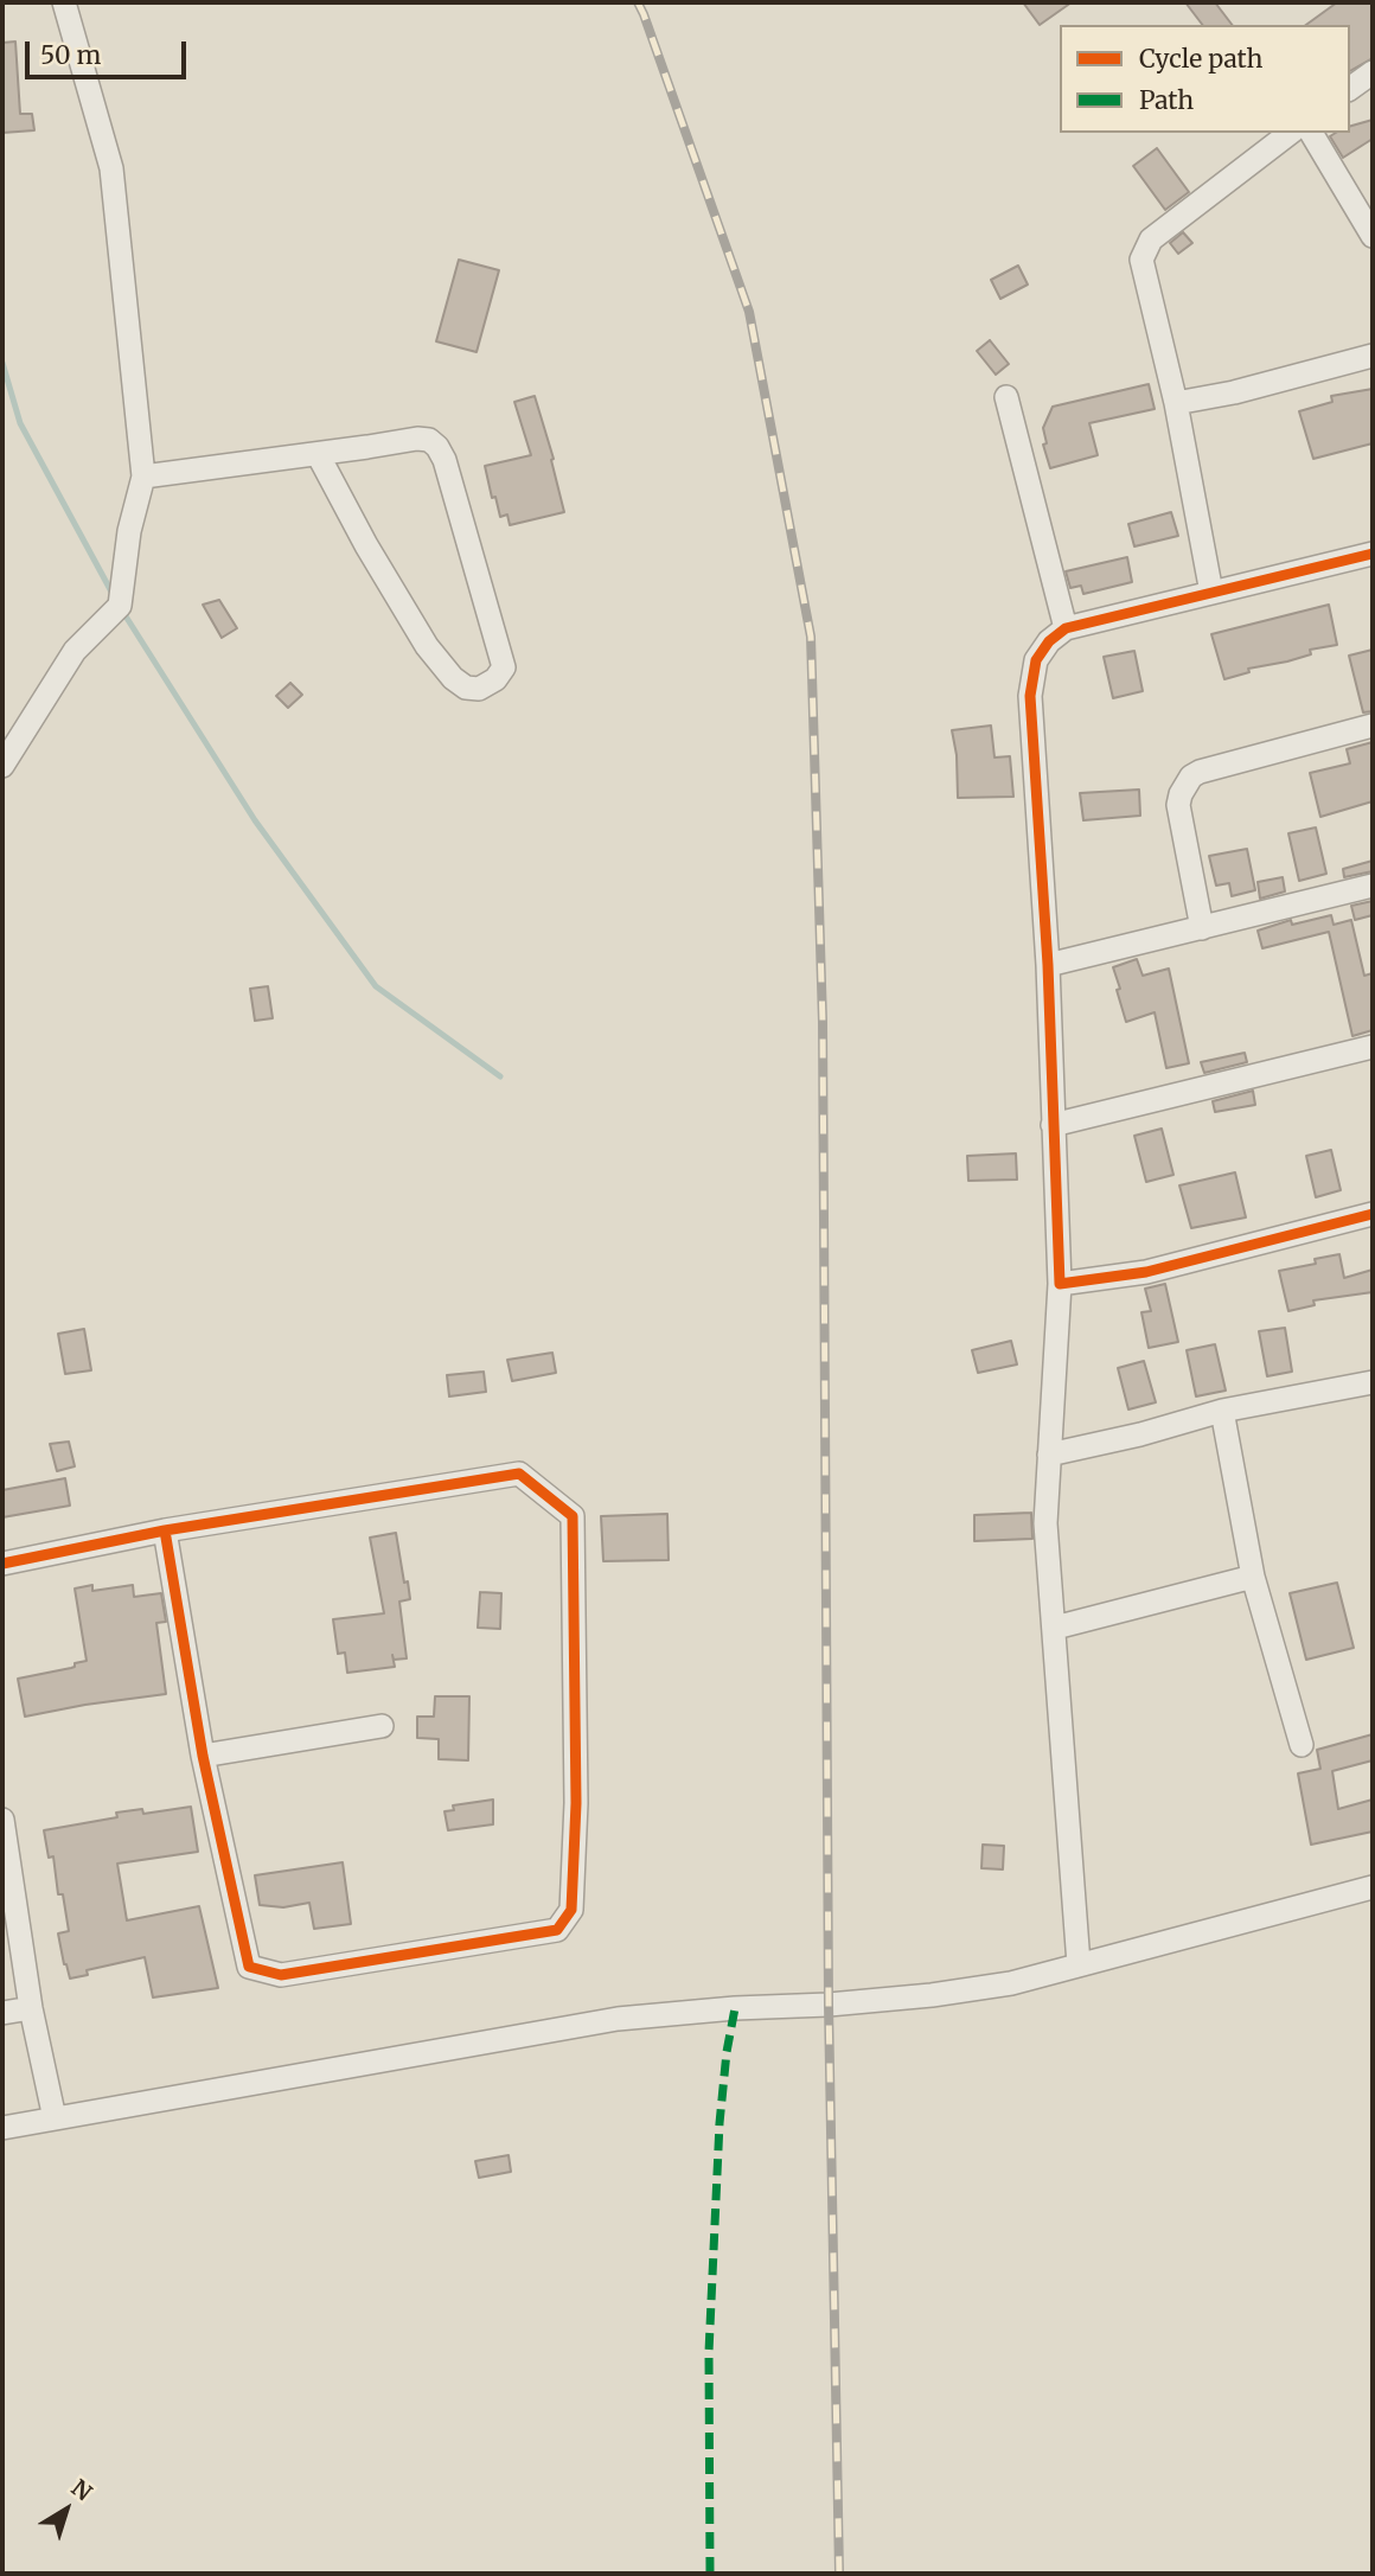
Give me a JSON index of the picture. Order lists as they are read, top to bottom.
{
  "legend": ["Cycle path", "Path"],
  "scale_bar": "50 m",
  "north": "top right"
}
